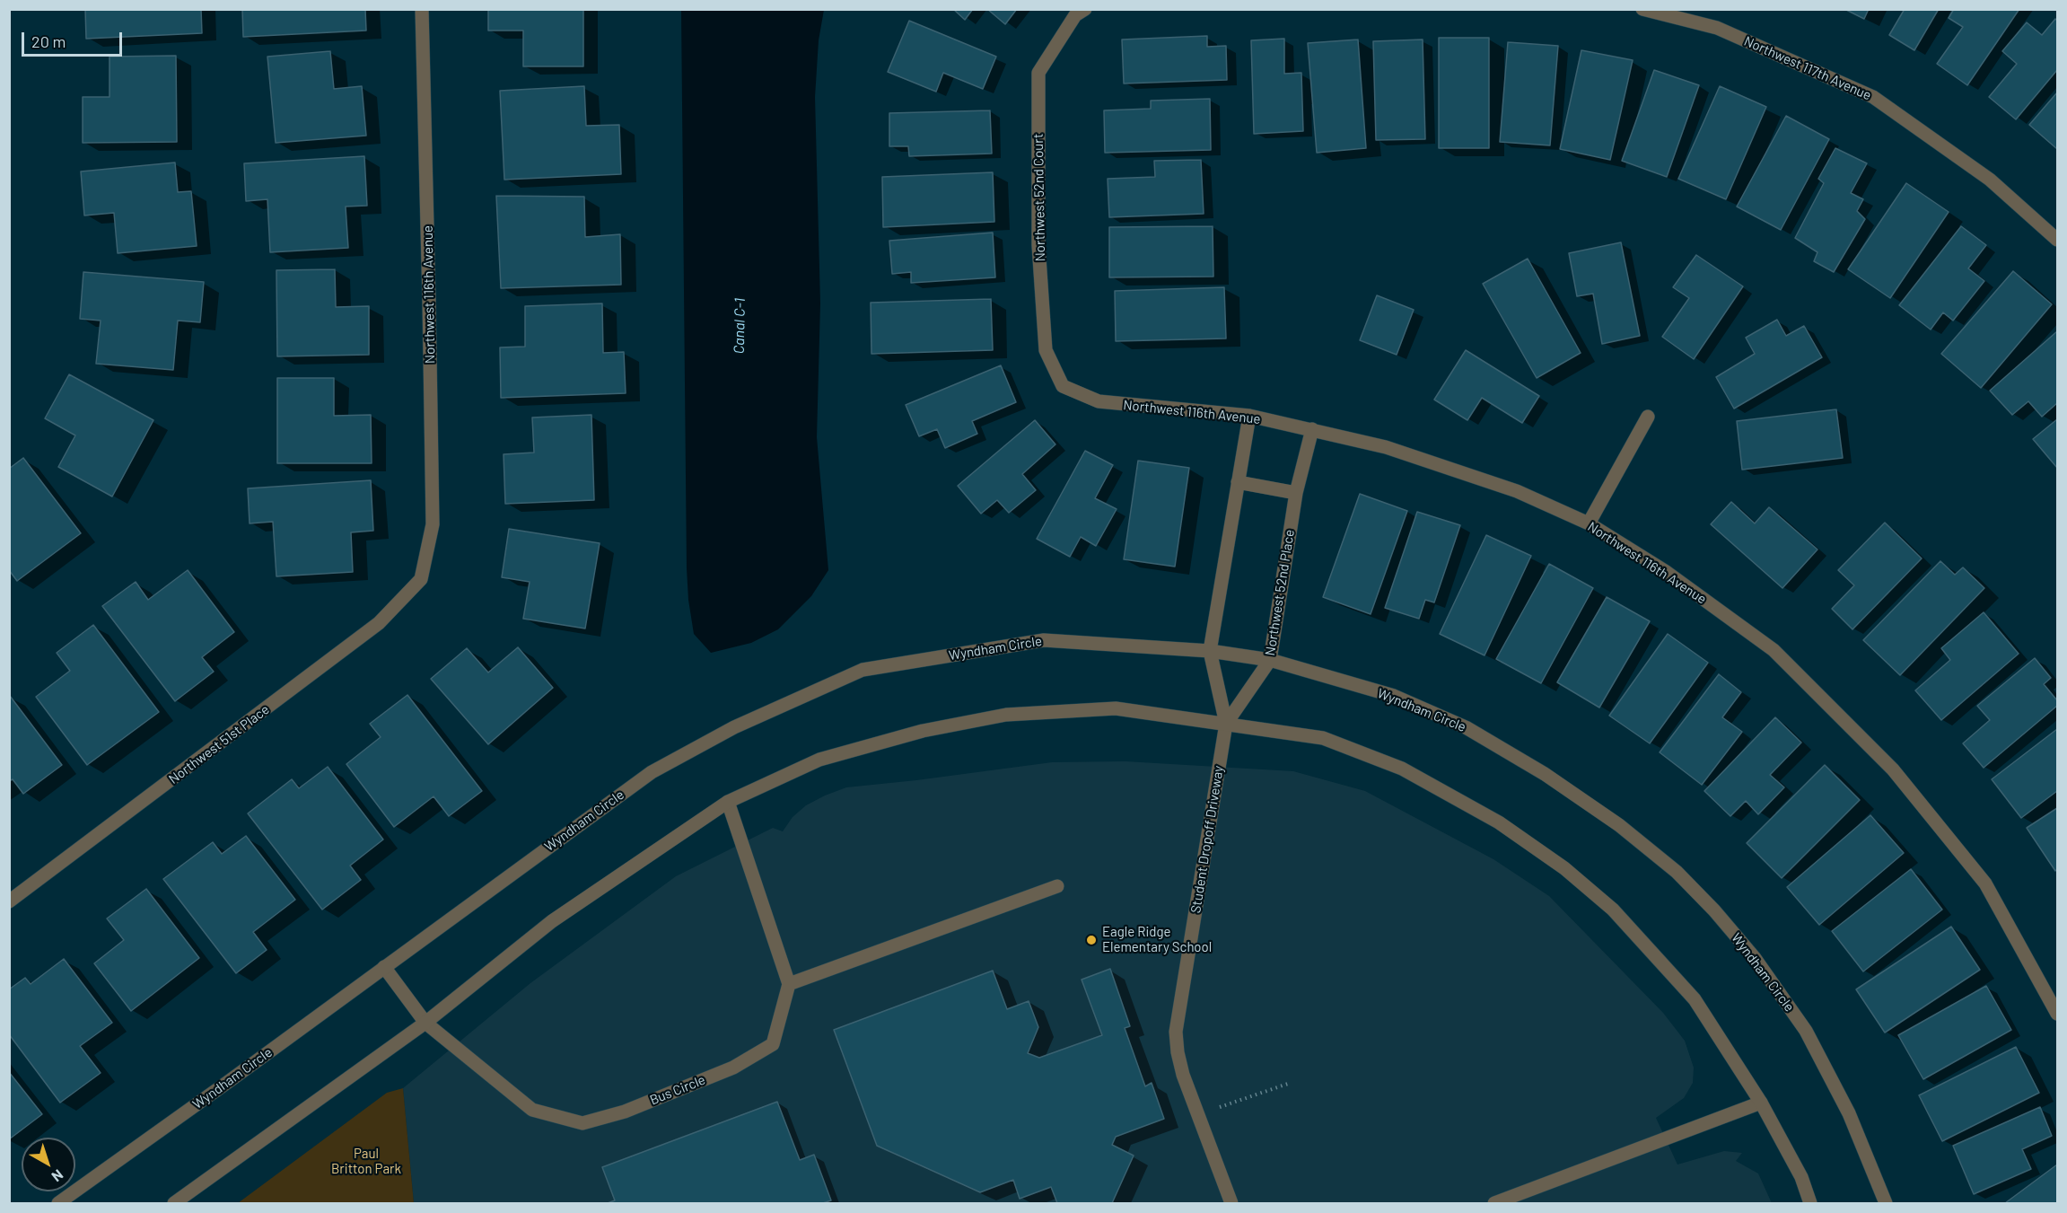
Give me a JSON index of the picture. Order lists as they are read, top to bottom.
{
  "streets": {
    "street": [
      "Northwest 117th Avenue",
      "Northwest 52nd Court",
      "Northwest 116th Avenue",
      "Northwest 52nd Place",
      "Wyndham Circle",
      "Northwest 51st Place",
      "Student Dropoff Driveway",
      "Bus Circle"
    ]
  },
  "crossings": [
    ["Northwest 52nd Court", "Northwest 116th Avenue"],
    ["Northwest 116th Avenue", "Northwest 52nd Place"],
    ["Northwest 116th Avenue", "Northwest 51st Place"],
    ["Northwest 52nd Place", "Wyndham Circle"],
    ["Northwest 52nd Place", "Student Dropoff Driveway"],
    ["Wyndham Circle", "Bus Circle"]
  ],
  "water": ["Canal C-1"],
  "parks": ["Paul Britton Park"],
  "places": ["Eagle Ridge Elementary School"],
  "scale_bar": "20 m",
  "north": "bottom right"
}
